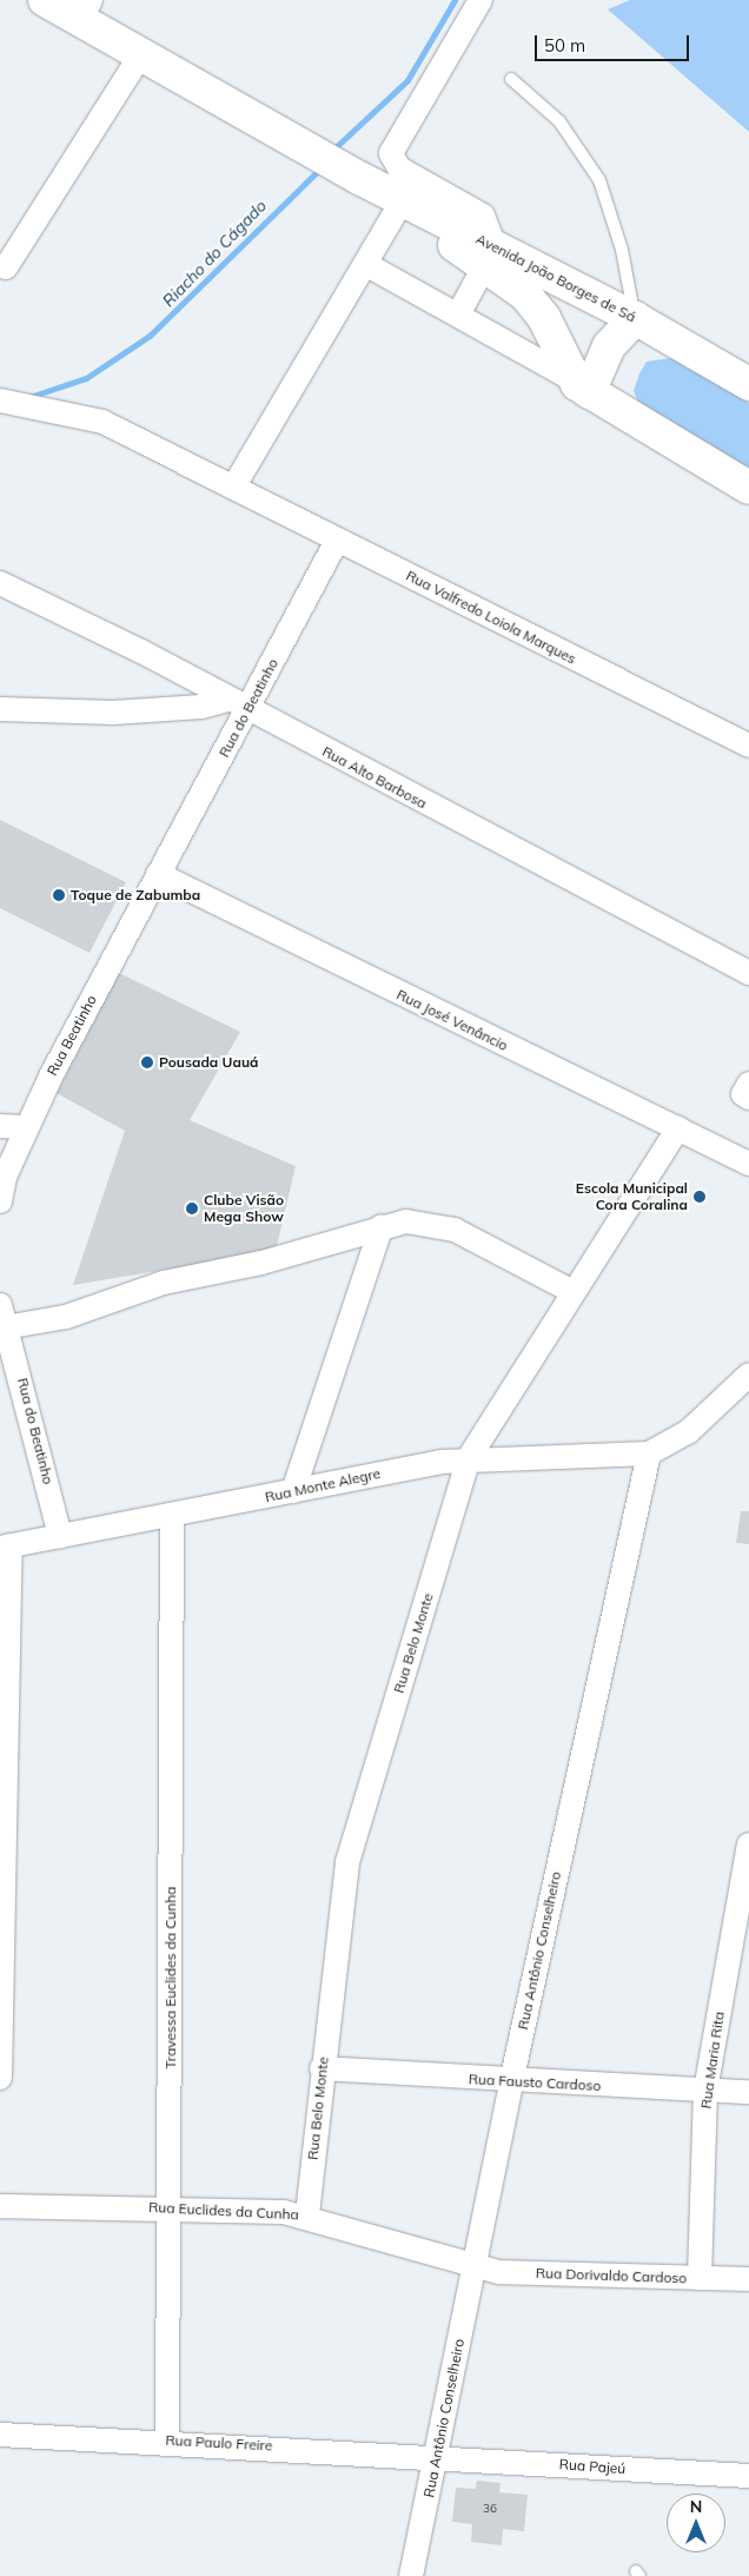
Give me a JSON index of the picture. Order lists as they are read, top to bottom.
{
  "streets": {
    "main road": ["Avenida João Borges de Sá"],
    "street": [
      "Rua Valfredo Loiola Marques",
      "Rua do Beatinho",
      "Rua Alto Barbosa",
      "Rua José Venâncio",
      "Rua Beatinho",
      "Rua Monte Alegre",
      "Rua Belo Monte",
      "Rua Antônio Conselheiro",
      "Travessa Euclides da Cunha",
      "Rua Maria Rita",
      "Rua Fausto Cardoso",
      "Rua Euclides da Cunha",
      "Rua Dorivaldo Cardoso",
      "Rua Paulo Freire",
      "Rua Pajeú"
    ]
  },
  "crossings": [
    ["Rua Valfredo Loiola Marques", "Rua do Beatinho"],
    ["Rua do Beatinho", "Rua Alto Barbosa"],
    ["Rua do Beatinho", "Rua José Venâncio"],
    ["Rua do Beatinho", "Rua Beatinho"],
    ["Rua do Beatinho", "Rua Monte Alegre"],
    ["Rua José Venâncio", "Rua Beatinho"],
    ["Rua José Venâncio", "Rua Belo Monte"],
    ["Rua Monte Alegre", "Rua Belo Monte"],
    ["Rua Monte Alegre", "Rua Antônio Conselheiro"],
    ["Rua Monte Alegre", "Travessa Euclides da Cunha"],
    ["Rua Belo Monte", "Rua Fausto Cardoso"],
    ["Rua Belo Monte", "Rua Euclides da Cunha"],
    ["Rua Antônio Conselheiro", "Rua Fausto Cardoso"],
    ["Rua Antônio Conselheiro", "Rua Euclides da Cunha"],
    ["Rua Antônio Conselheiro", "Rua Dorivaldo Cardoso"],
    ["Rua Antônio Conselheiro", "Rua Paulo Freire"],
    ["Rua Antônio Conselheiro", "Rua Pajeú"],
    ["Travessa Euclides da Cunha", "Rua Euclides da Cunha"],
    ["Travessa Euclides da Cunha", "Rua Paulo Freire"],
    ["Rua Maria Rita", "Rua Fausto Cardoso"],
    ["Rua Maria Rita", "Rua Dorivaldo Cardoso"],
    ["Rua Euclides da Cunha", "Rua Dorivaldo Cardoso"],
    ["Rua Paulo Freire", "Rua Pajeú"]
  ],
  "water": ["Riacho do Cágado"],
  "places": [
    "Toque de Zabumba",
    "Pousada Uauá",
    "Escola Municipal Cora Coralina",
    "Clube Visão Mega Show"
  ],
  "house_numbers": ["36"],
  "scale_bar": "50 m",
  "north": "top"
}
